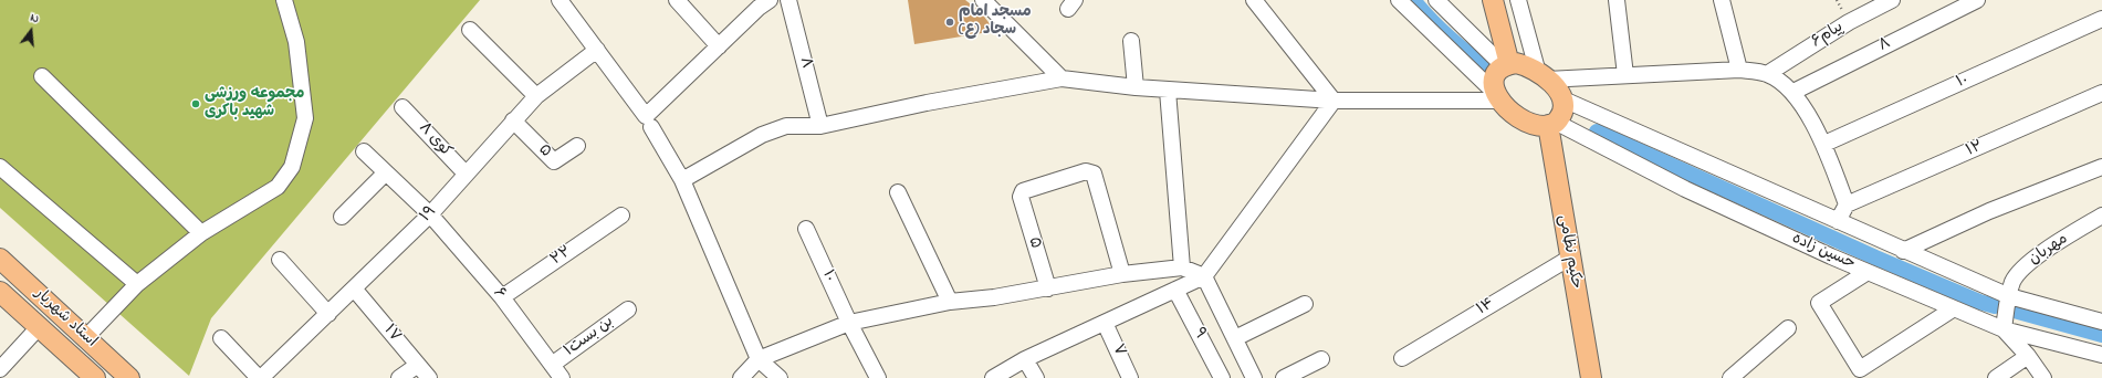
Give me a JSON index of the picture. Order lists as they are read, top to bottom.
{
  "streets": {
    "main road": ["حکیم نظامی", "استاد شهریار"],
    "street": [
      "۶پیام",
      "۸",
      "۱۰",
      "کوی ۸",
      "۱۲",
      "۵",
      "۱۹",
      "مهربان",
      "حسین زاده",
      "۲۲",
      "۶",
      "۱۴",
      "۱۷",
      "۹",
      "بن بست۱",
      "۷"
    ]
  },
  "crossings": [
    ["کوی ۸", "۱۹"],
    ["۵", "۱۹"],
    ["۱۹", "۶"],
    ["۱۹", "۱۷"],
    ["مهربان", "حسین زاده"],
    ["حکیم نظامی", "حسین زاده"],
    ["حکیم نظامی", "۱۴"],
    ["۲۲", "۶"],
    ["۶", "بن بست۱"]
  ],
  "places": ["مسجد امام سجاد (ع)", "مجموعه ورزشی شهید باکری"],
  "north": "top"
}
